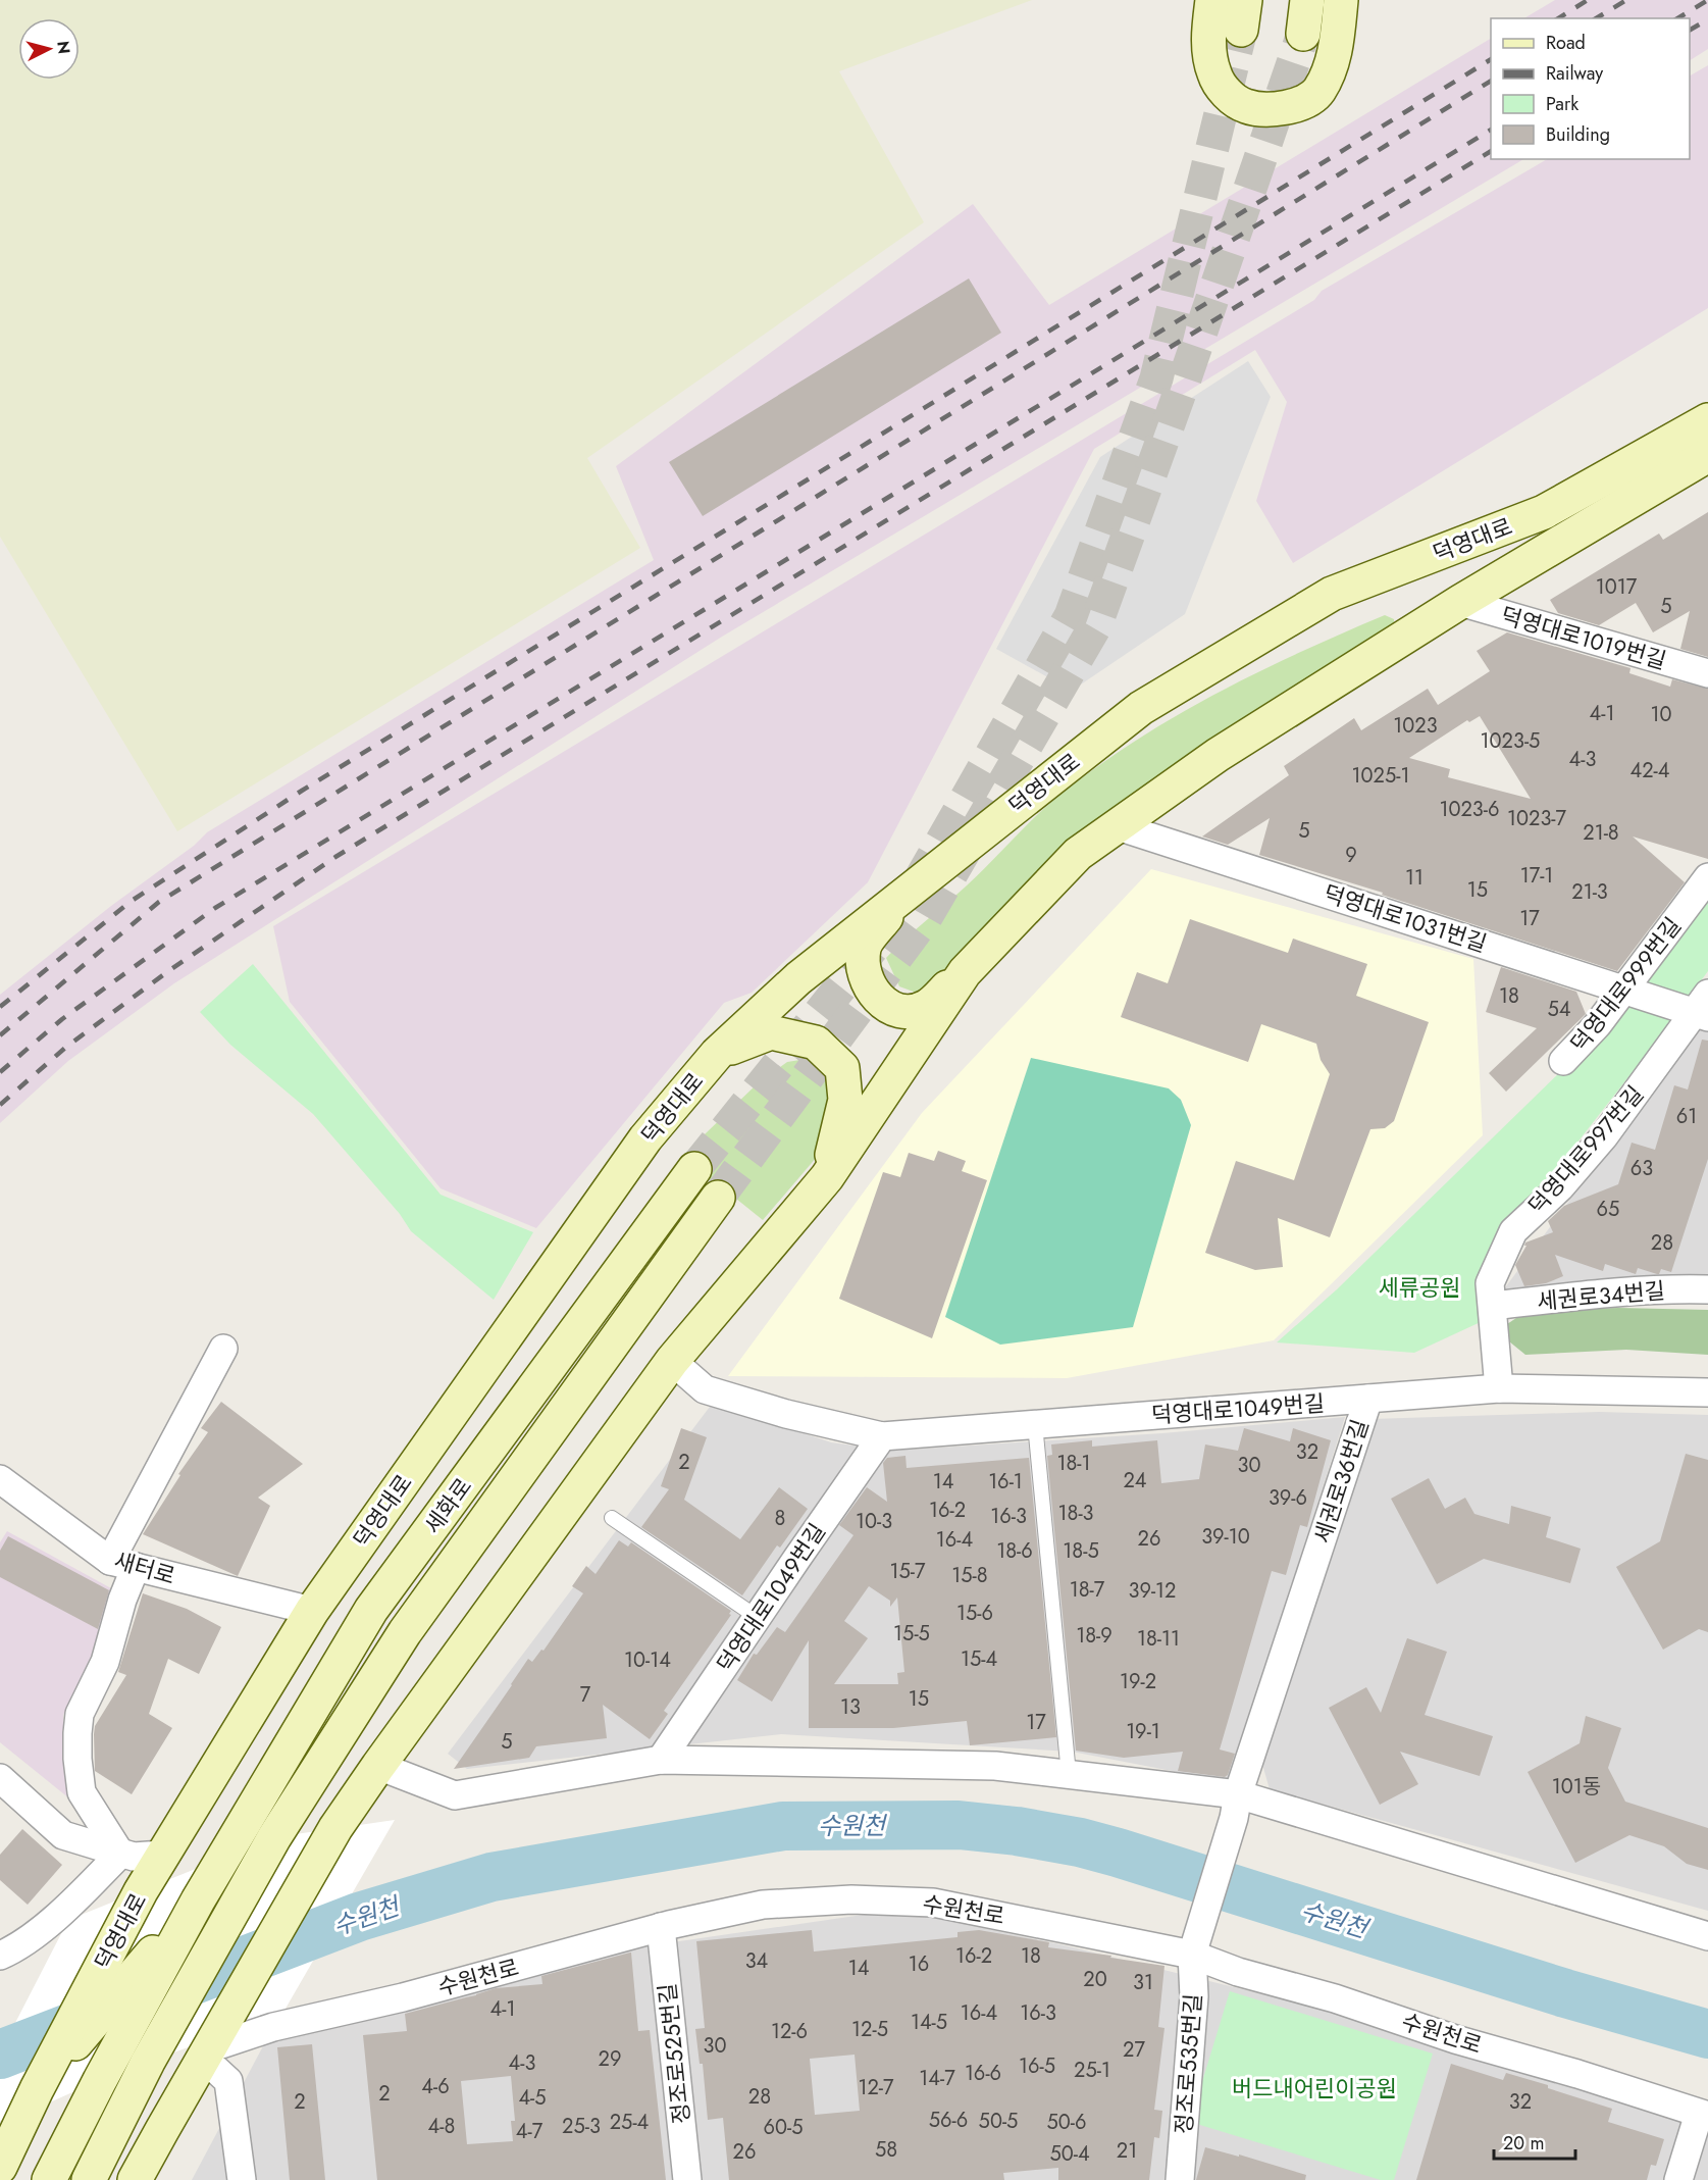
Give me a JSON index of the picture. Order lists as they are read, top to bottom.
{
  "streets": {
    "main road": ["덕영대로", "세화로"],
    "street": [
      "덕영대로1019번길",
      "덕영대로1031번길",
      "덕영대로999번길",
      "덕영대로997번길",
      "세권로34번길",
      "덕영대로1049번길",
      "세권로36번길",
      "새터로",
      "수원천로",
      "정조로525번길",
      "정조로535번길"
    ]
  },
  "crossings": [
    ["덕영대로", "덕영대로1019번길"],
    ["덕영대로", "덕영대로1031번길"],
    ["덕영대로", "덕영대로1049번길"],
    ["덕영대로", "새터로"],
    ["덕영대로", "수원천로"],
    ["덕영대로1031번길", "덕영대로999번길"],
    ["덕영대로1031번길", "덕영대로997번길"],
    ["덕영대로997번길", "세권로34번길"],
    ["덕영대로997번길", "세권로36번길"],
    ["덕영대로1049번길", "세권로36번길"],
    ["세권로36번길", "수원천로"],
    ["세권로36번길", "정조로535번길"],
    ["수원천로", "정조로525번길"],
    ["수원천로", "정조로535번길"]
  ],
  "water": ["수원천"],
  "parks": ["세류공원", "버드내어린이공원"],
  "house_numbers": [
    "1017",
    "5",
    "4-1",
    "10",
    "1023",
    "1023-5",
    "4-3",
    "42-4",
    "1025-1",
    "1023-6",
    "1023-7",
    "5",
    "21-8",
    "9",
    "17-1",
    "11",
    "15",
    "21-3",
    "17",
    "18",
    "54",
    "61",
    "63",
    "65",
    "28",
    "32",
    "2",
    "18-1",
    "30",
    "24",
    "14",
    "16-1",
    "39-6",
    "16-2",
    "18-3",
    "16-3",
    "8",
    "10-3",
    "39-10",
    "26",
    "16-4",
    "18-6",
    "18-5",
    "15-7",
    "15-8",
    "18-7",
    "39-12",
    "15-6",
    "15-5",
    "18-9",
    "18-11",
    "15-4",
    "10-14",
    "19-2",
    "7",
    "15",
    "13",
    "17",
    "19-1",
    "5",
    "101동",
    "16-2",
    "18",
    "34",
    "16",
    "14",
    "20",
    "31",
    "4-1",
    "16-4",
    "16-3",
    "14-5",
    "12-5",
    "12-6",
    "30",
    "27",
    "29",
    "4-3",
    "16-5",
    "25-1",
    "16-6",
    "14-7",
    "4-6",
    "12-7",
    "2",
    "28",
    "4-5",
    "2",
    "32",
    "56-6",
    "50-5",
    "25-4",
    "50-6",
    "4-8",
    "25-3",
    "60-5",
    "4-7",
    "58",
    "21",
    "26",
    "50-4"
  ],
  "legend": [
    "Road",
    "Railway",
    "Park",
    "Building"
  ],
  "scale_bar": "20 m",
  "north": "right"
}
